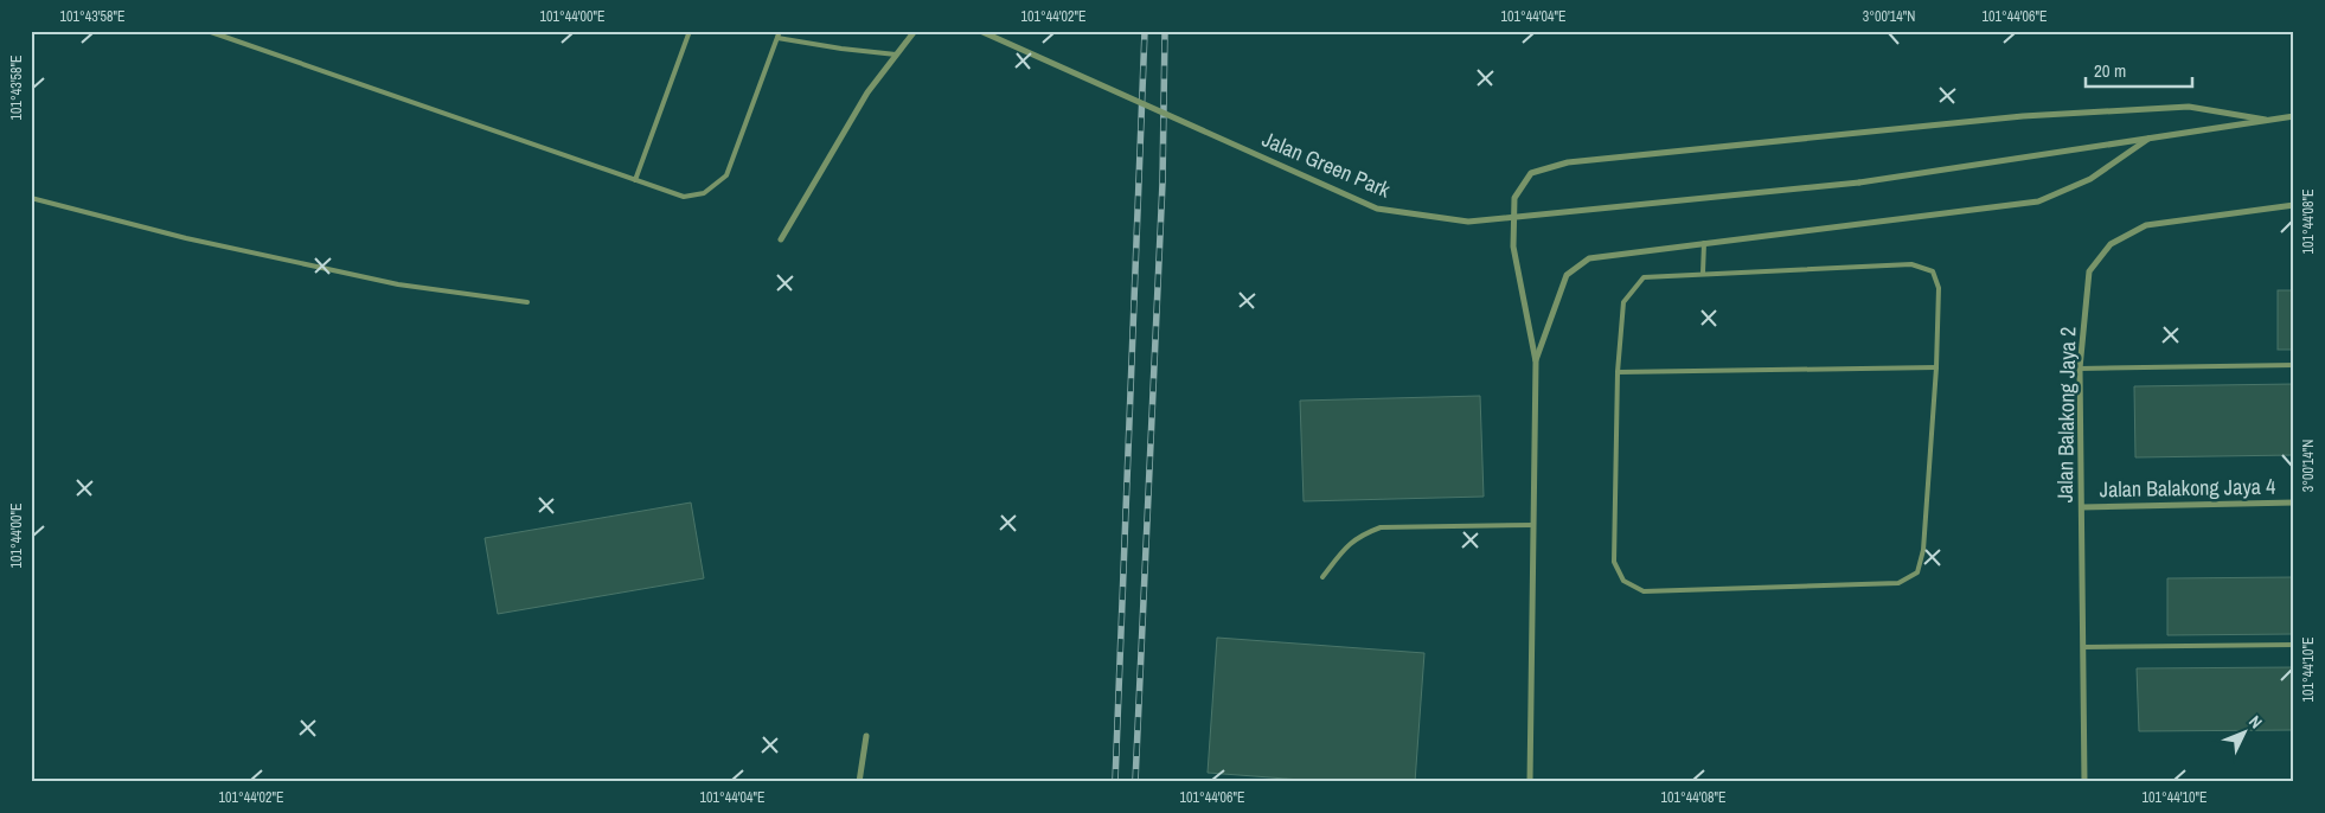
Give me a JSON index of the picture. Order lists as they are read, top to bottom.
{
  "streets": {
    "street": ["Jalan Green Park", "Jalan Balakong Jaya 2", "Jalan Balakong Jaya 4"]
  },
  "crossings": [
    ["Jalan Balakong Jaya 2", "Jalan Balakong Jaya 4"]
  ],
  "scale_bar": "20 m",
  "north": "top right",
  "coordinates": [
    "101°43'58\"E",
    "101°44'00\"E",
    "101°44'02\"E",
    "101°44'04\"E",
    "3°00'14\"N",
    "101°44'06\"E",
    "101°44'08\"E",
    "101°44'10\"E"
  ]
}
